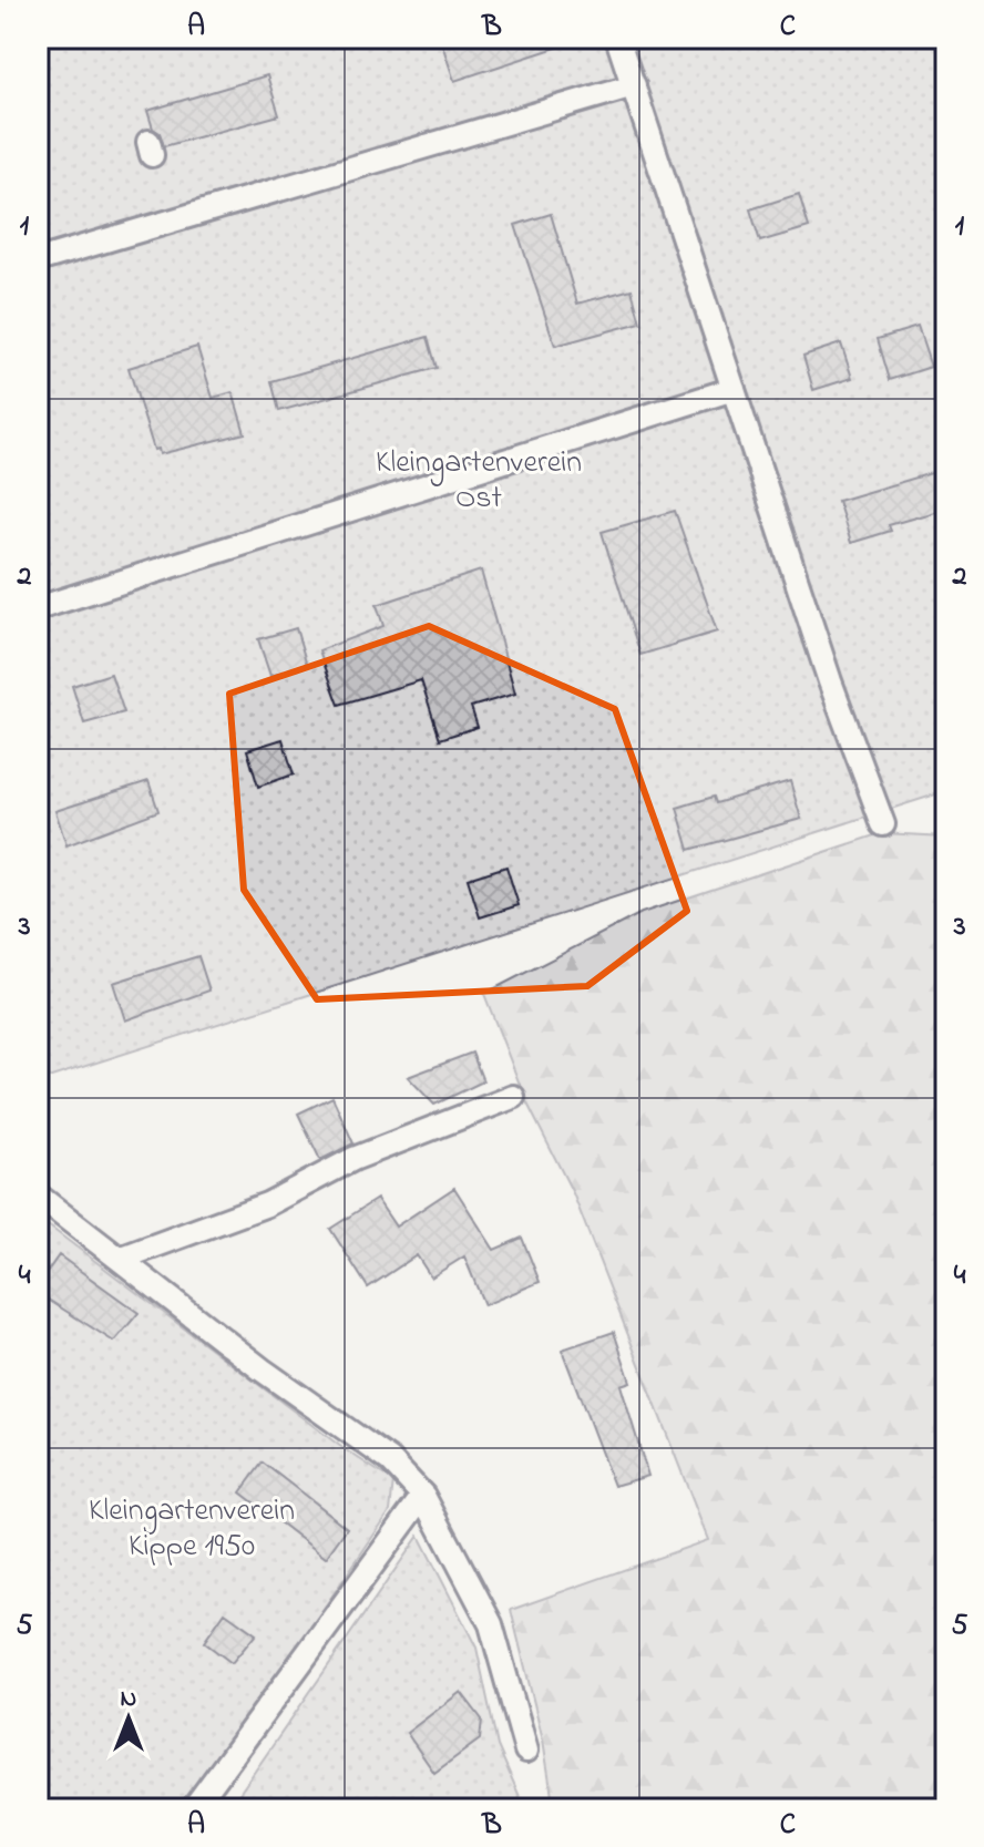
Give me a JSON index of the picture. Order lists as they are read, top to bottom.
{
  "parks": ["Kleingartenverein Ost", "Kleingartenverein Kippe 1950"],
  "north": "top",
  "grid": {
    "columns": ["A", "B", "C"],
    "rows": [
      "1",
      "2",
      "3",
      "4",
      "5"
    ]
  }
}
